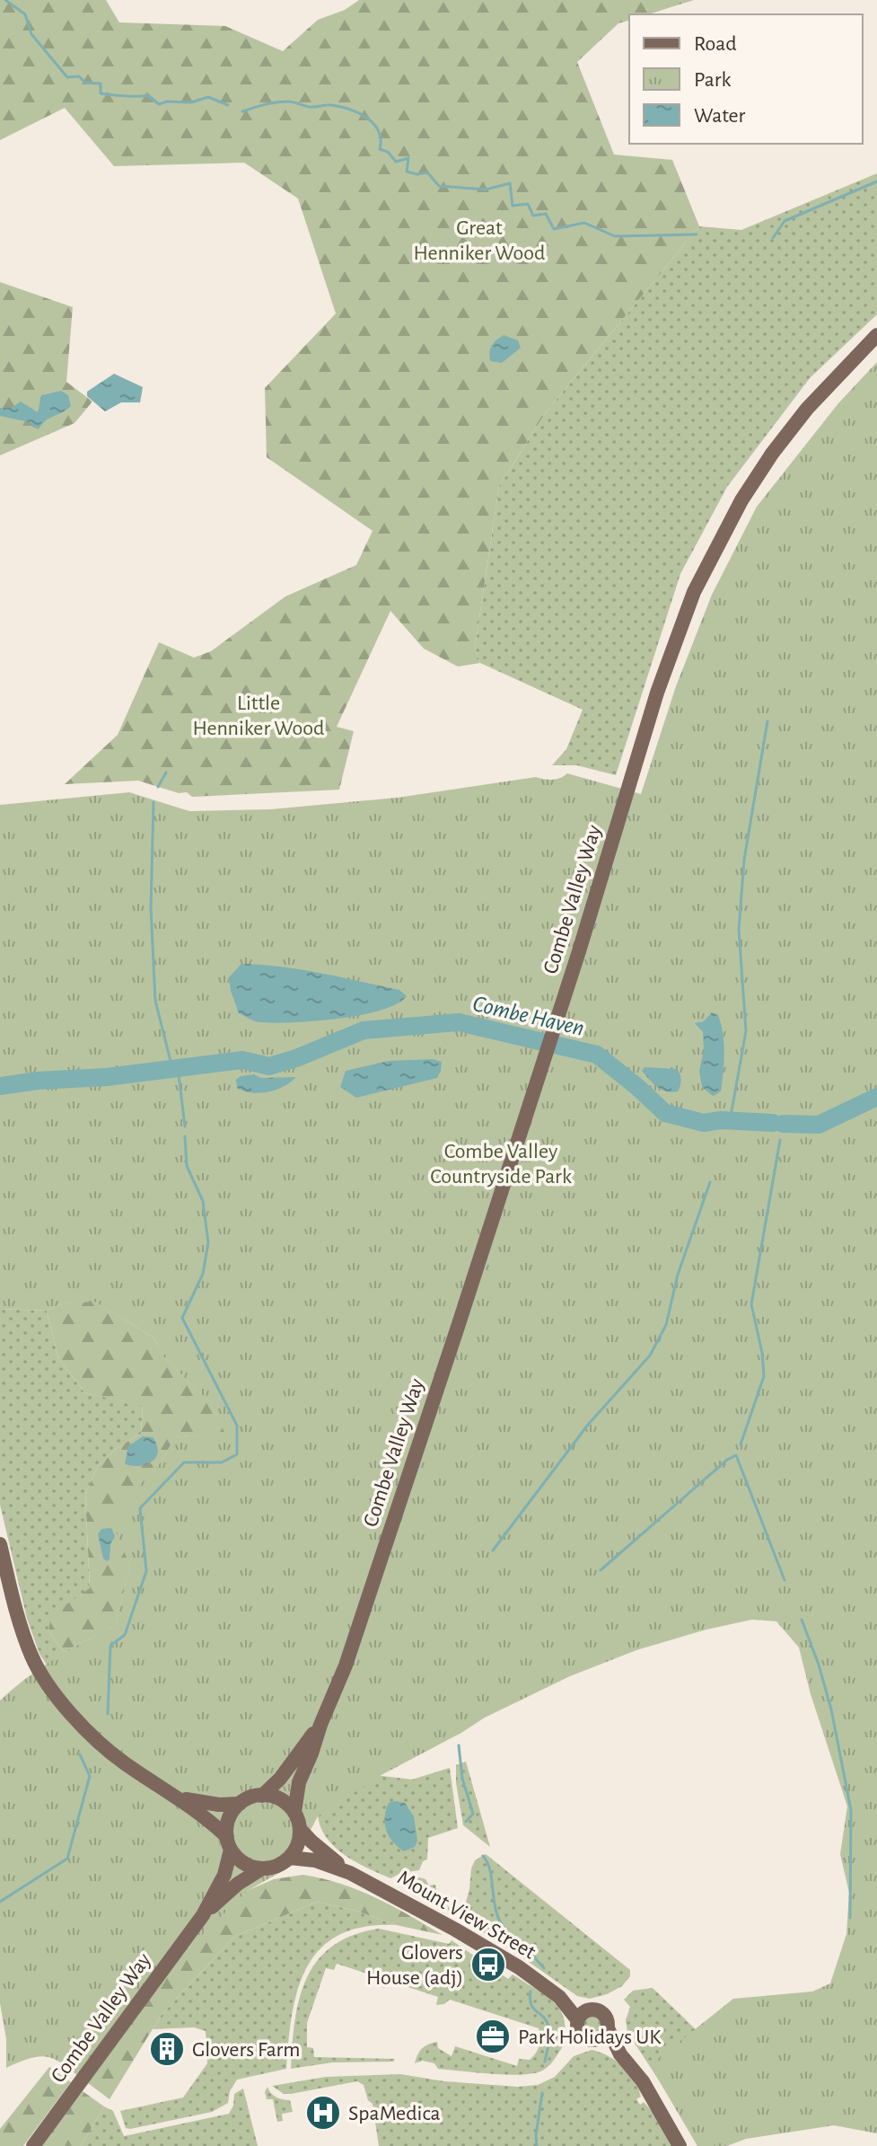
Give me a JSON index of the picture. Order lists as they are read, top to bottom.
{
  "streets": {
    "main road": ["Combe Valley Way", "Mount View Street"]
  },
  "crossings": [
    ["Combe Valley Way", "Mount View Street"]
  ],
  "water": ["Combe Haven"],
  "parks": ["Great Henniker Wood", "Little Henniker Wood", "Combe Valley Countryside Park"],
  "places": {
    "bus stop": ["Glovers House (adj)"],
    "office": ["Park Holidays UK"],
    "building": ["Glovers Farm"],
    "hospital": ["SpaMedica"]
  },
  "legend": ["Road", "Park", "Water"]
}
